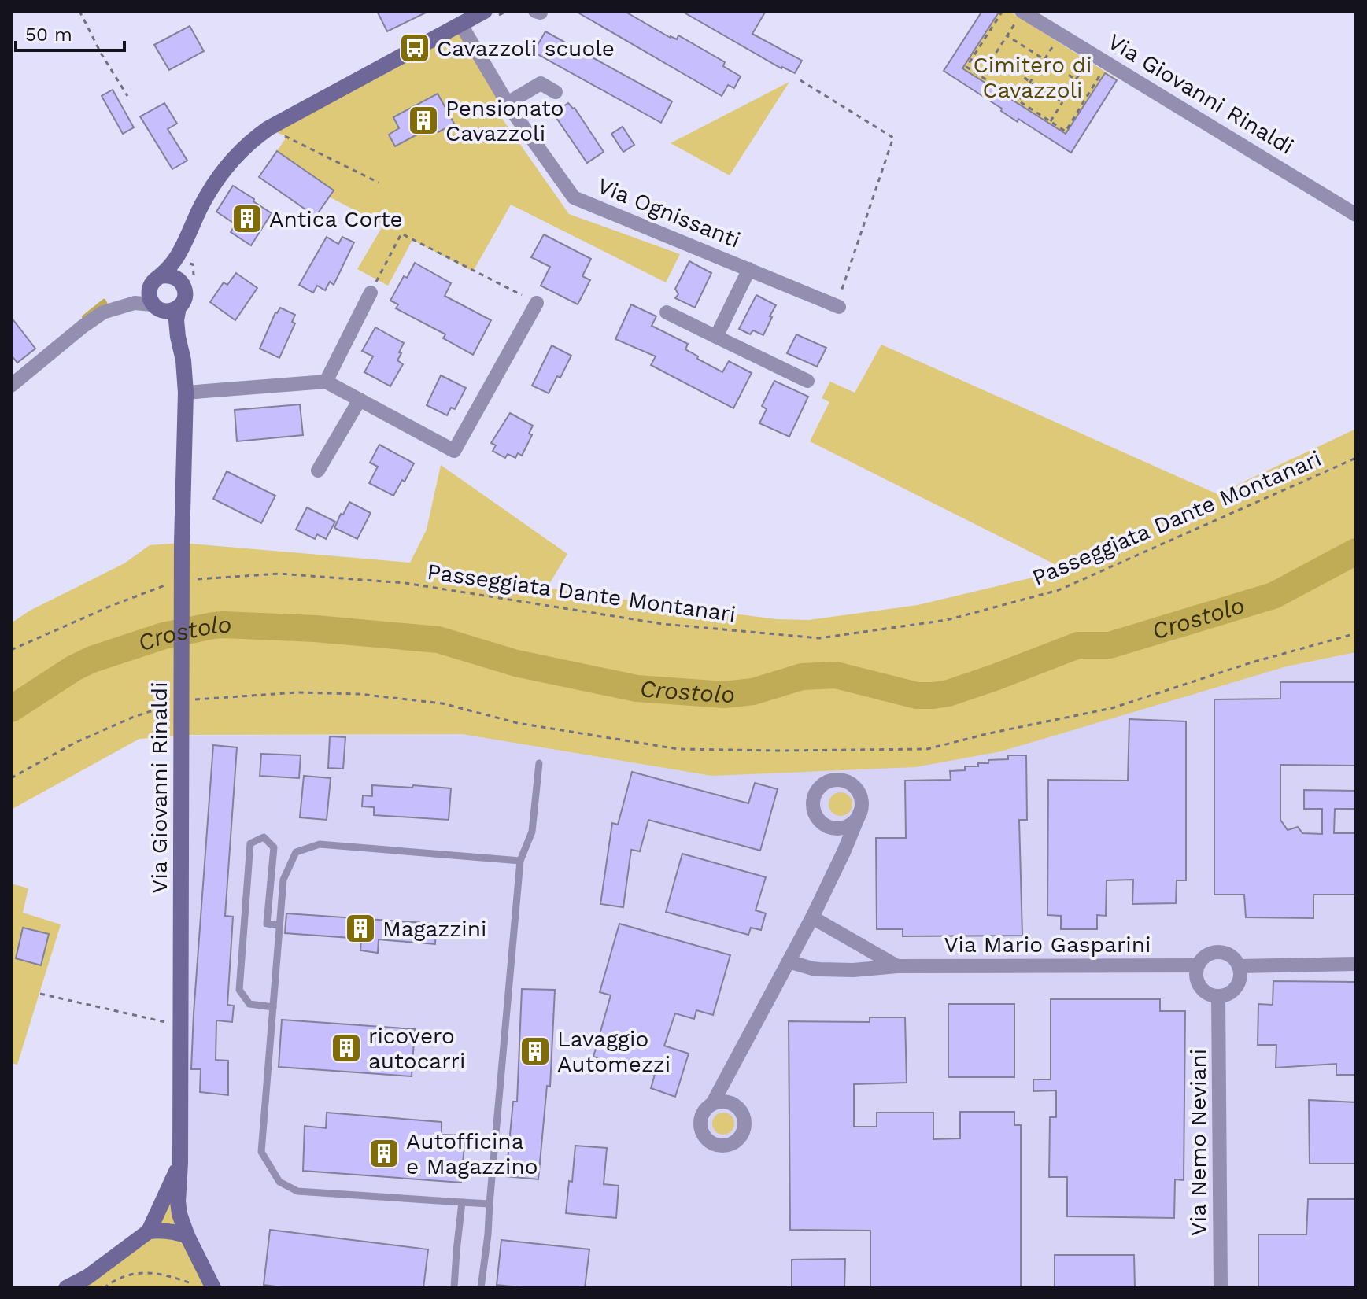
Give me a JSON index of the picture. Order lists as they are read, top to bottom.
{
  "streets": {
    "street": [
      "Via Giovanni Rinaldi",
      "Via Ognissanti",
      "Via Mario Gasparini",
      "Via Nemo Neviani"
    ],
    "path": ["Passeggiata Dante Montanari"]
  },
  "crossings": [
    ["Via Giovanni Rinaldi", "Passeggiata Dante Montanari"],
    ["Via Mario Gasparini", "Via Nemo Neviani"]
  ],
  "water": ["Crostolo"],
  "parks": ["Cimitero di Cavazzoli"],
  "places": {
    "bus stop": ["Cavazzoli scuole"],
    "building": [
      "Pensionato Cavazzoli",
      "Antica Corte",
      "Magazzini",
      "ricovero autocarri",
      "Lavaggio Automezzi",
      "Autofficina e Magazzino"
    ]
  },
  "scale_bar": "50 m"
}
